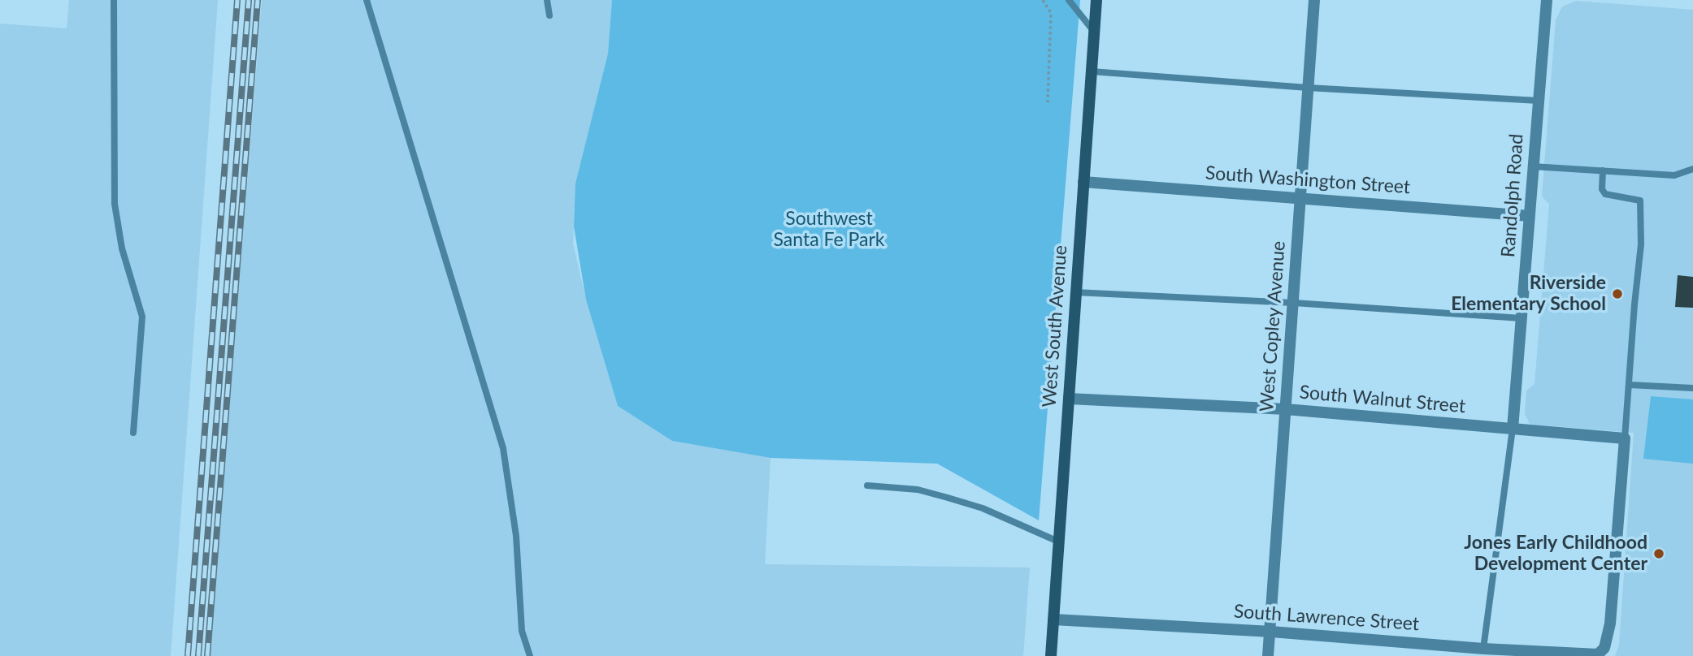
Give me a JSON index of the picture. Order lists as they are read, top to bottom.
{
  "streets": {
    "main road": ["West South Avenue"],
    "street": [
      "South Washington Street",
      "Randolph Road",
      "West Copley Avenue",
      "South Walnut Street",
      "South Lawrence Street"
    ]
  },
  "crossings": [
    ["South Washington Street", "Randolph Road"],
    ["South Washington Street", "West South Avenue"],
    ["South Washington Street", "West Copley Avenue"],
    ["Randolph Road", "South Walnut Street"],
    ["West South Avenue", "South Walnut Street"],
    ["West South Avenue", "South Lawrence Street"],
    ["West Copley Avenue", "South Walnut Street"],
    ["West Copley Avenue", "South Lawrence Street"],
    ["South Walnut Street", "South Lawrence Street"]
  ],
  "parks": ["Southwest Santa Fe Park"],
  "places": ["Riverside Elementary School", "Jones Early Childhood Development Center"]
}
